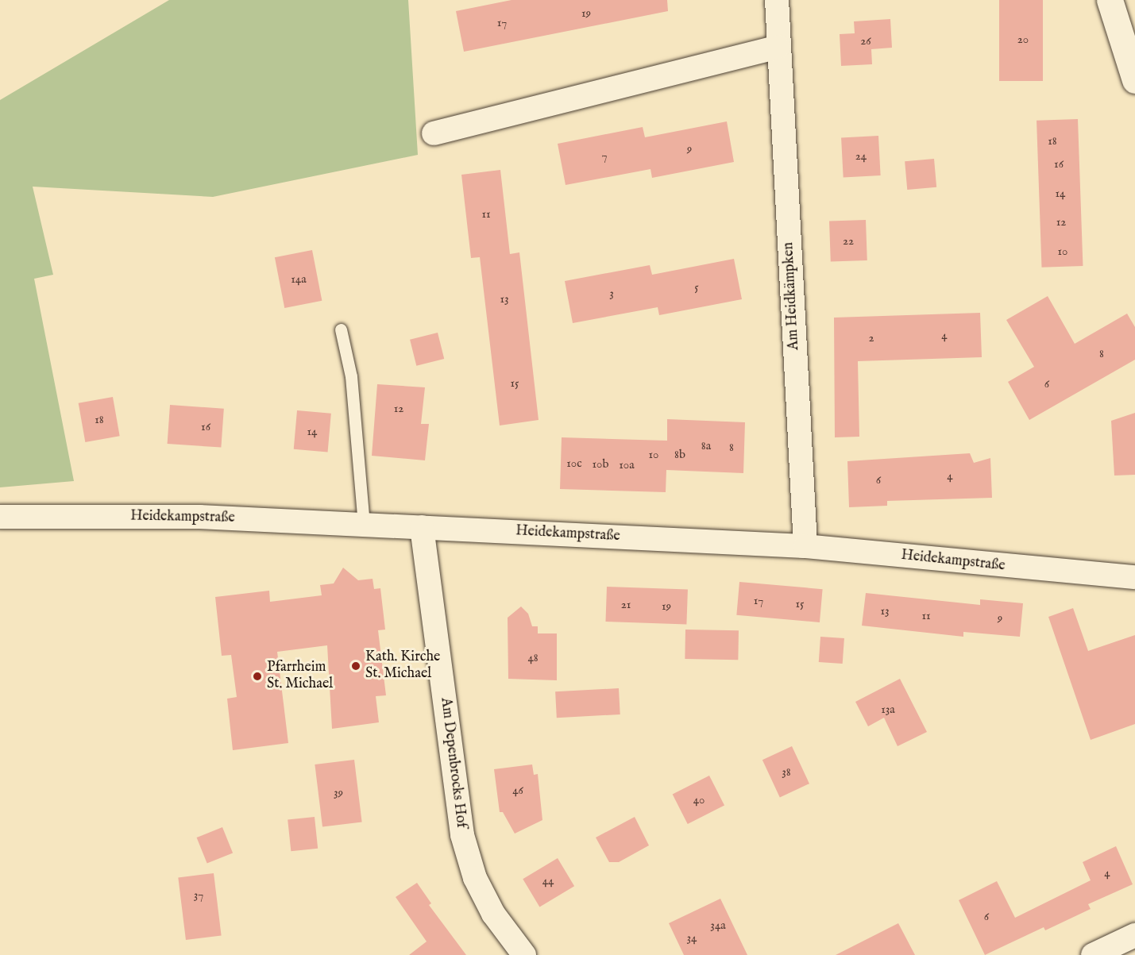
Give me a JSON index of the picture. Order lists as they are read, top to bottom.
{
  "streets": {
    "street": ["Am Heidkämpken", "Heidekampstraße", "Am Depenbrocks Hof"]
  },
  "crossings": [
    ["Am Heidkämpken", "Heidekampstraße"],
    ["Heidekampstraße", "Am Depenbrocks Hof"]
  ],
  "places": ["Kath. Kirche St. Michael", "Pfarrheim St. Michael"],
  "house_numbers": [
    "19",
    "17",
    "20",
    "26",
    "18",
    "9",
    "7",
    "24",
    "16",
    "14",
    "11",
    "12",
    "22",
    "10",
    "14a",
    "5",
    "3",
    "13",
    "4",
    "2",
    "8",
    "15",
    "6",
    "12",
    "18",
    "16",
    "14",
    "8a",
    "8",
    "10",
    "8b",
    "10c",
    "10b",
    "10a",
    "4",
    "6",
    "17",
    "15",
    "21",
    "19",
    "13",
    "11",
    "9",
    "48",
    "13a",
    "38",
    "46",
    "39",
    "40",
    "4",
    "44",
    "37",
    "6",
    "34a",
    "34"
  ]
}
